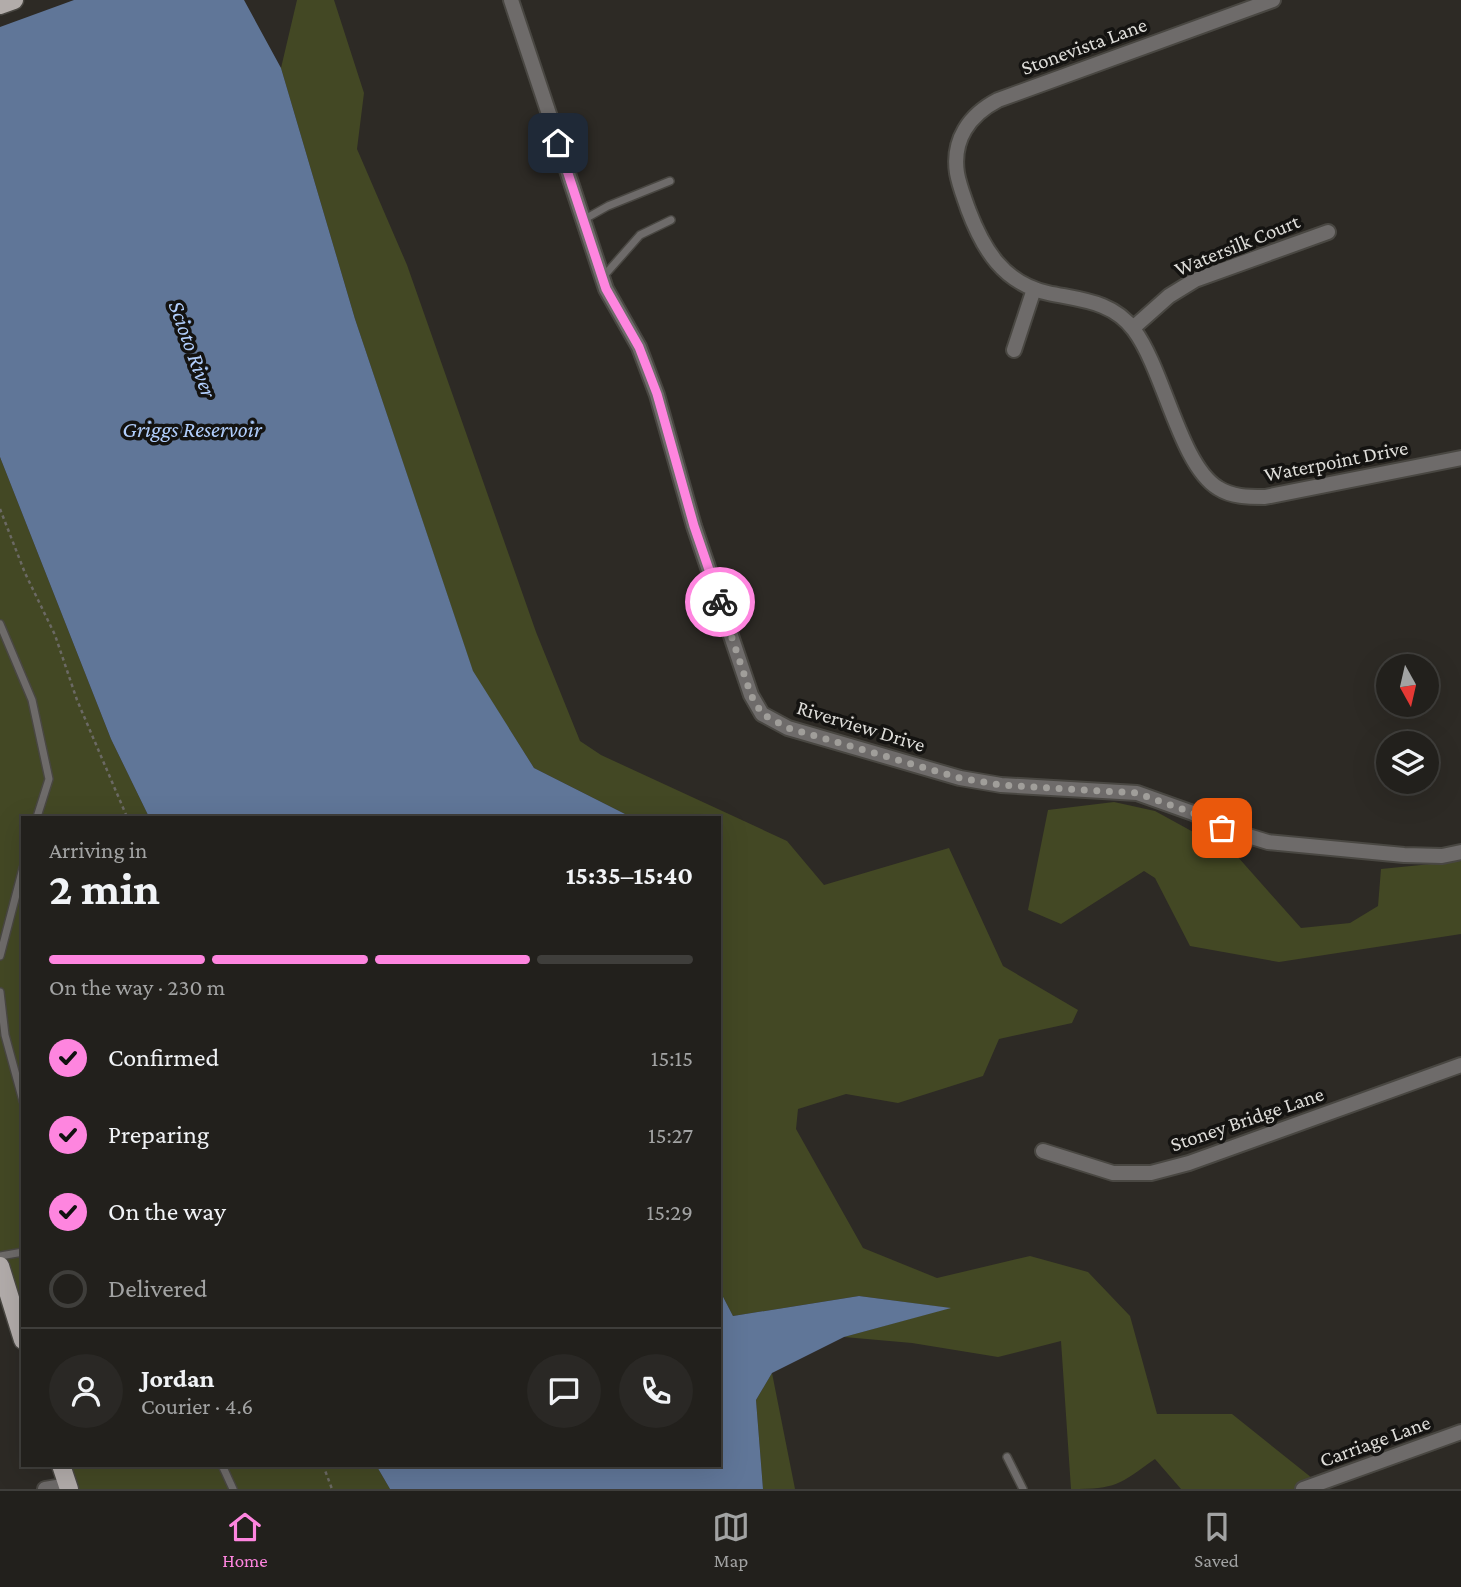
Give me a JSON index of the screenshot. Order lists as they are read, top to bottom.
{
  "streets": {
    "street": [
      "Stonevista Lane",
      "Watersilk Court",
      "Waterpoint Drive",
      "Riverview Drive",
      "Stoney Bridge Lane",
      "Carriage Lane"
    ]
  },
  "crossings": [
    ["Watersilk Court", "Waterpoint Drive"]
  ],
  "water": ["Scioto River", "Griggs Reservoir"],
  "north": "bottom",
  "page": {
    "heading": ["2 min", "Arriving in", "15:35–15:40"],
    "panel": ["Jordan", "Courier · 4.6"],
    "bar": "On the way · 230 m",
    "list": [
      ["Confirmed", "15:15"],
      ["Preparing", "15:27"],
      ["On the way", "15:29"],
      "Delivered"
    ],
    "tabs": ["Home", "Map", "Saved"]
  }
}
